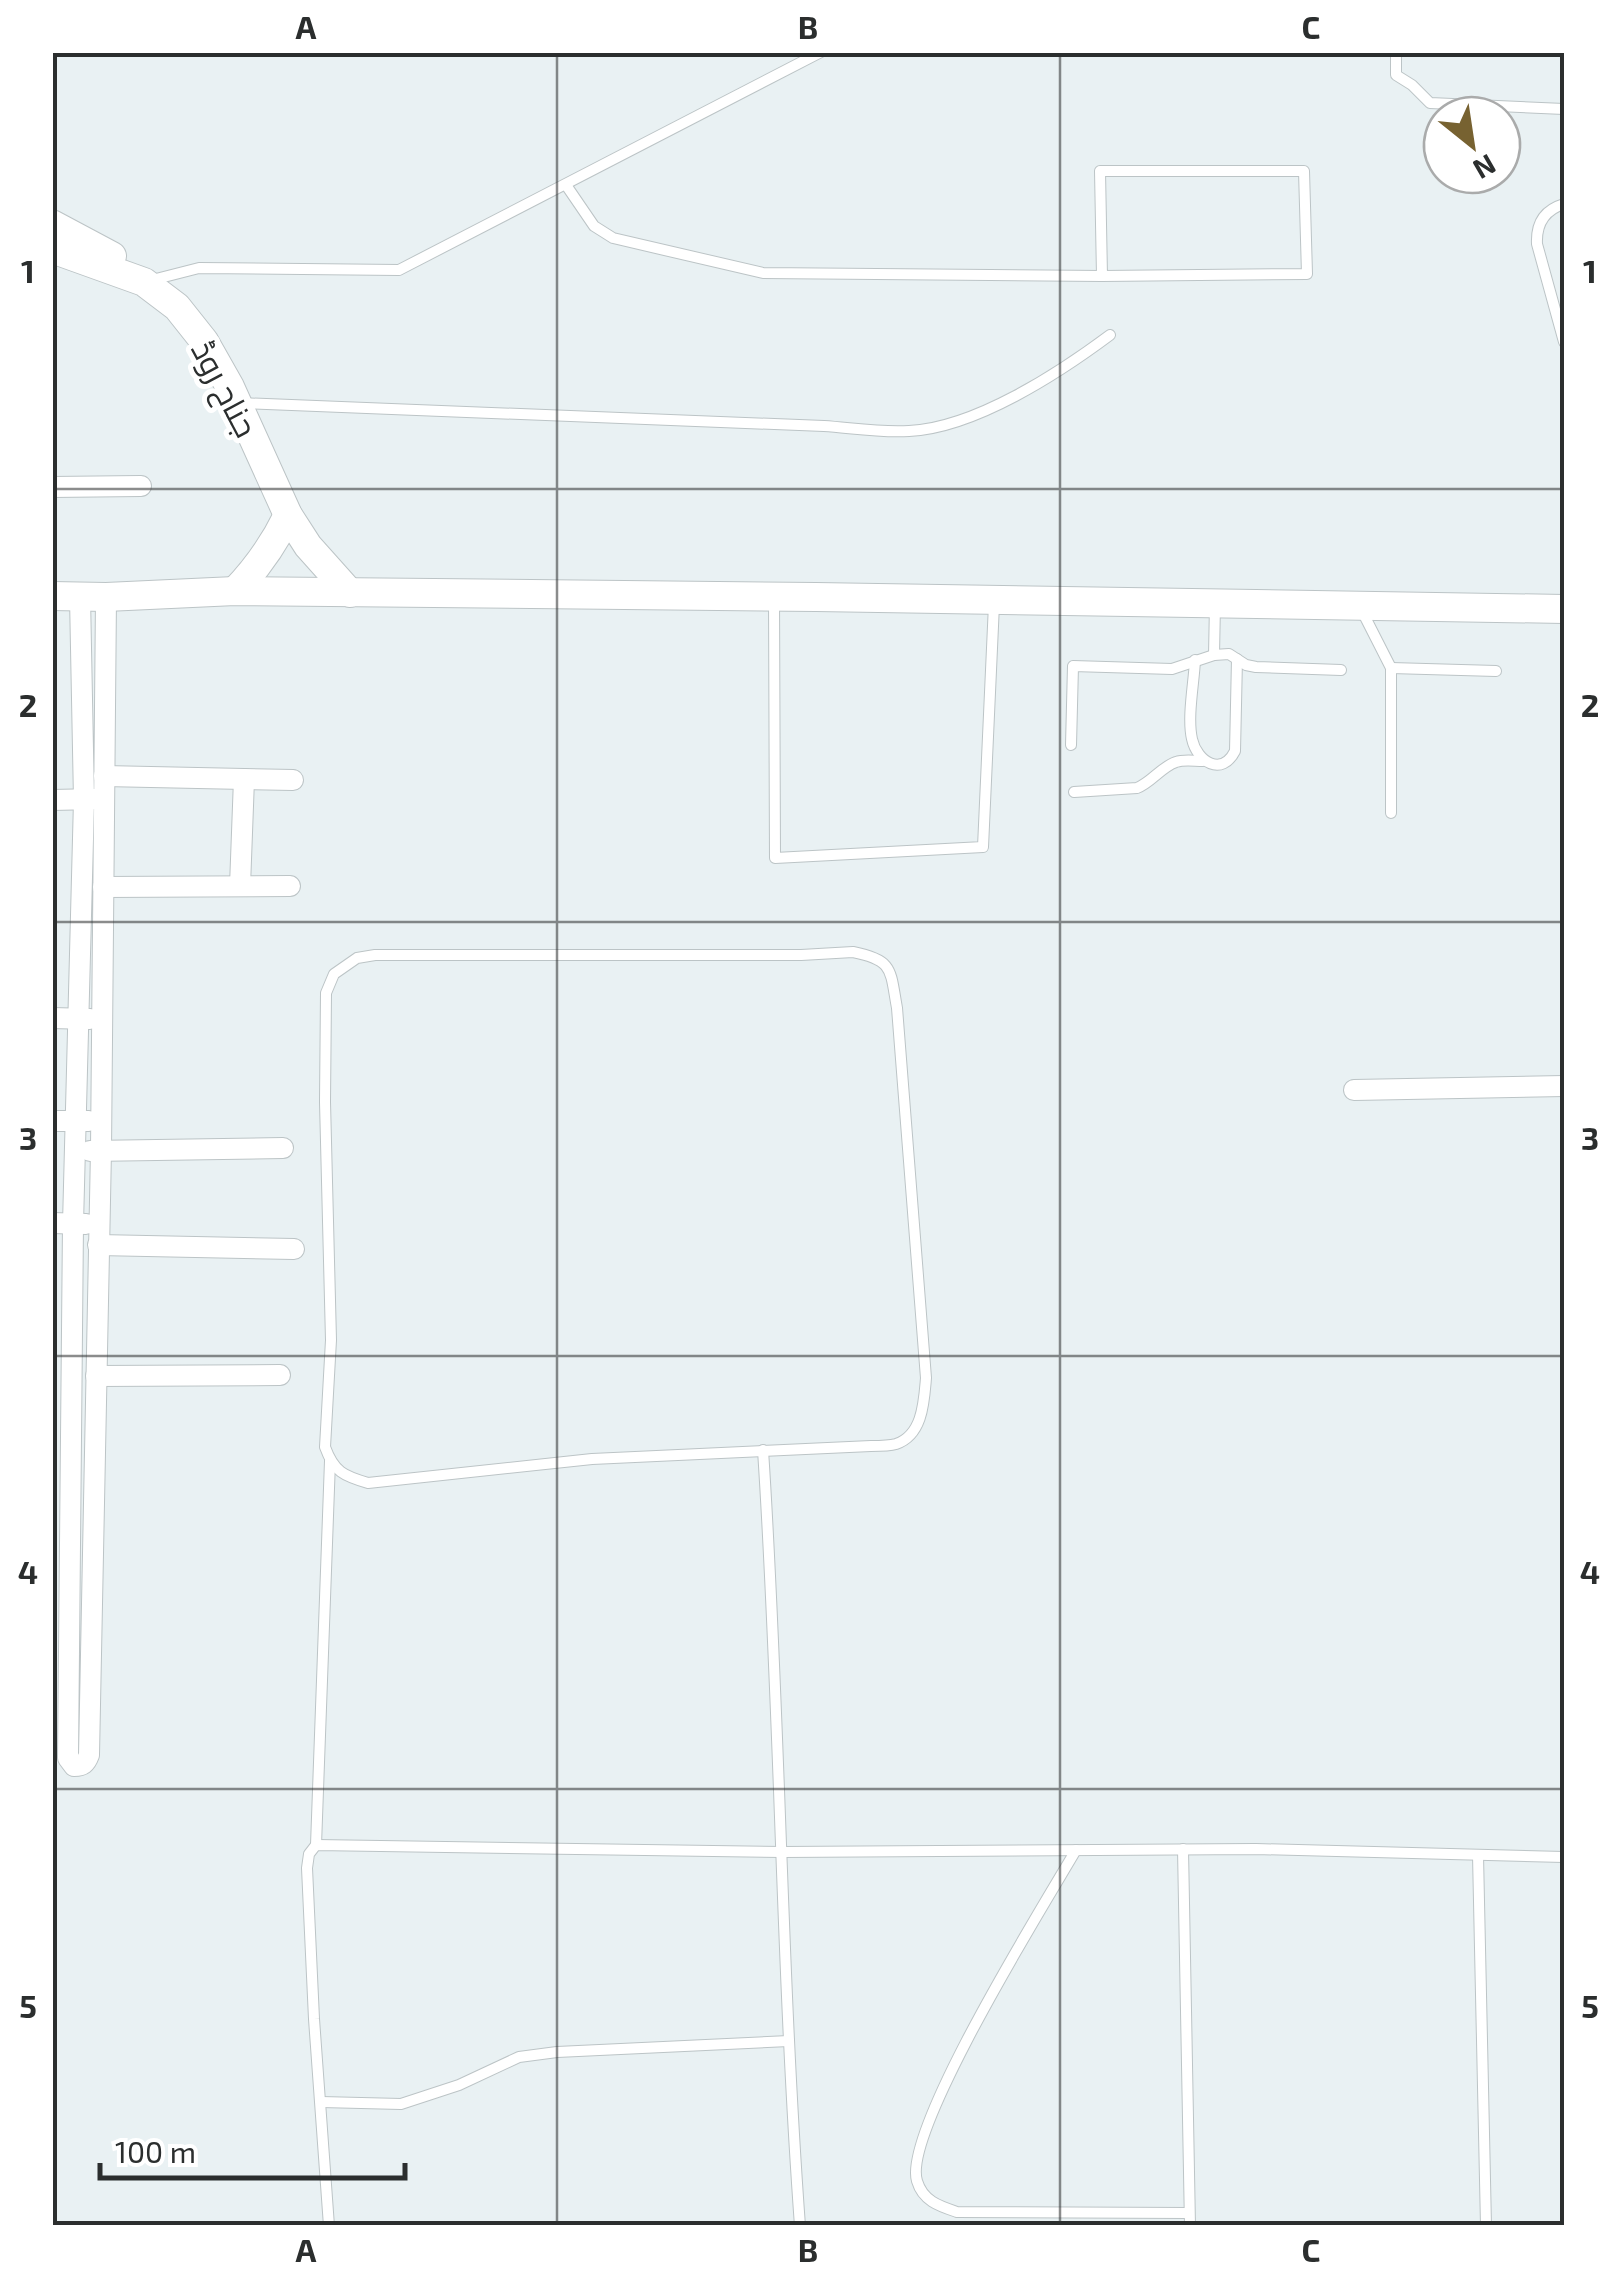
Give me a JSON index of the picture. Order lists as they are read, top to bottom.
{
  "streets": {
    "street": ["جناح روڈ"]
  },
  "scale_bar": "100 m",
  "north": "bottom right",
  "grid": {
    "columns": ["A", "B", "C"],
    "rows": [
      "1",
      "2",
      "3",
      "4",
      "5"
    ]
  }
}
